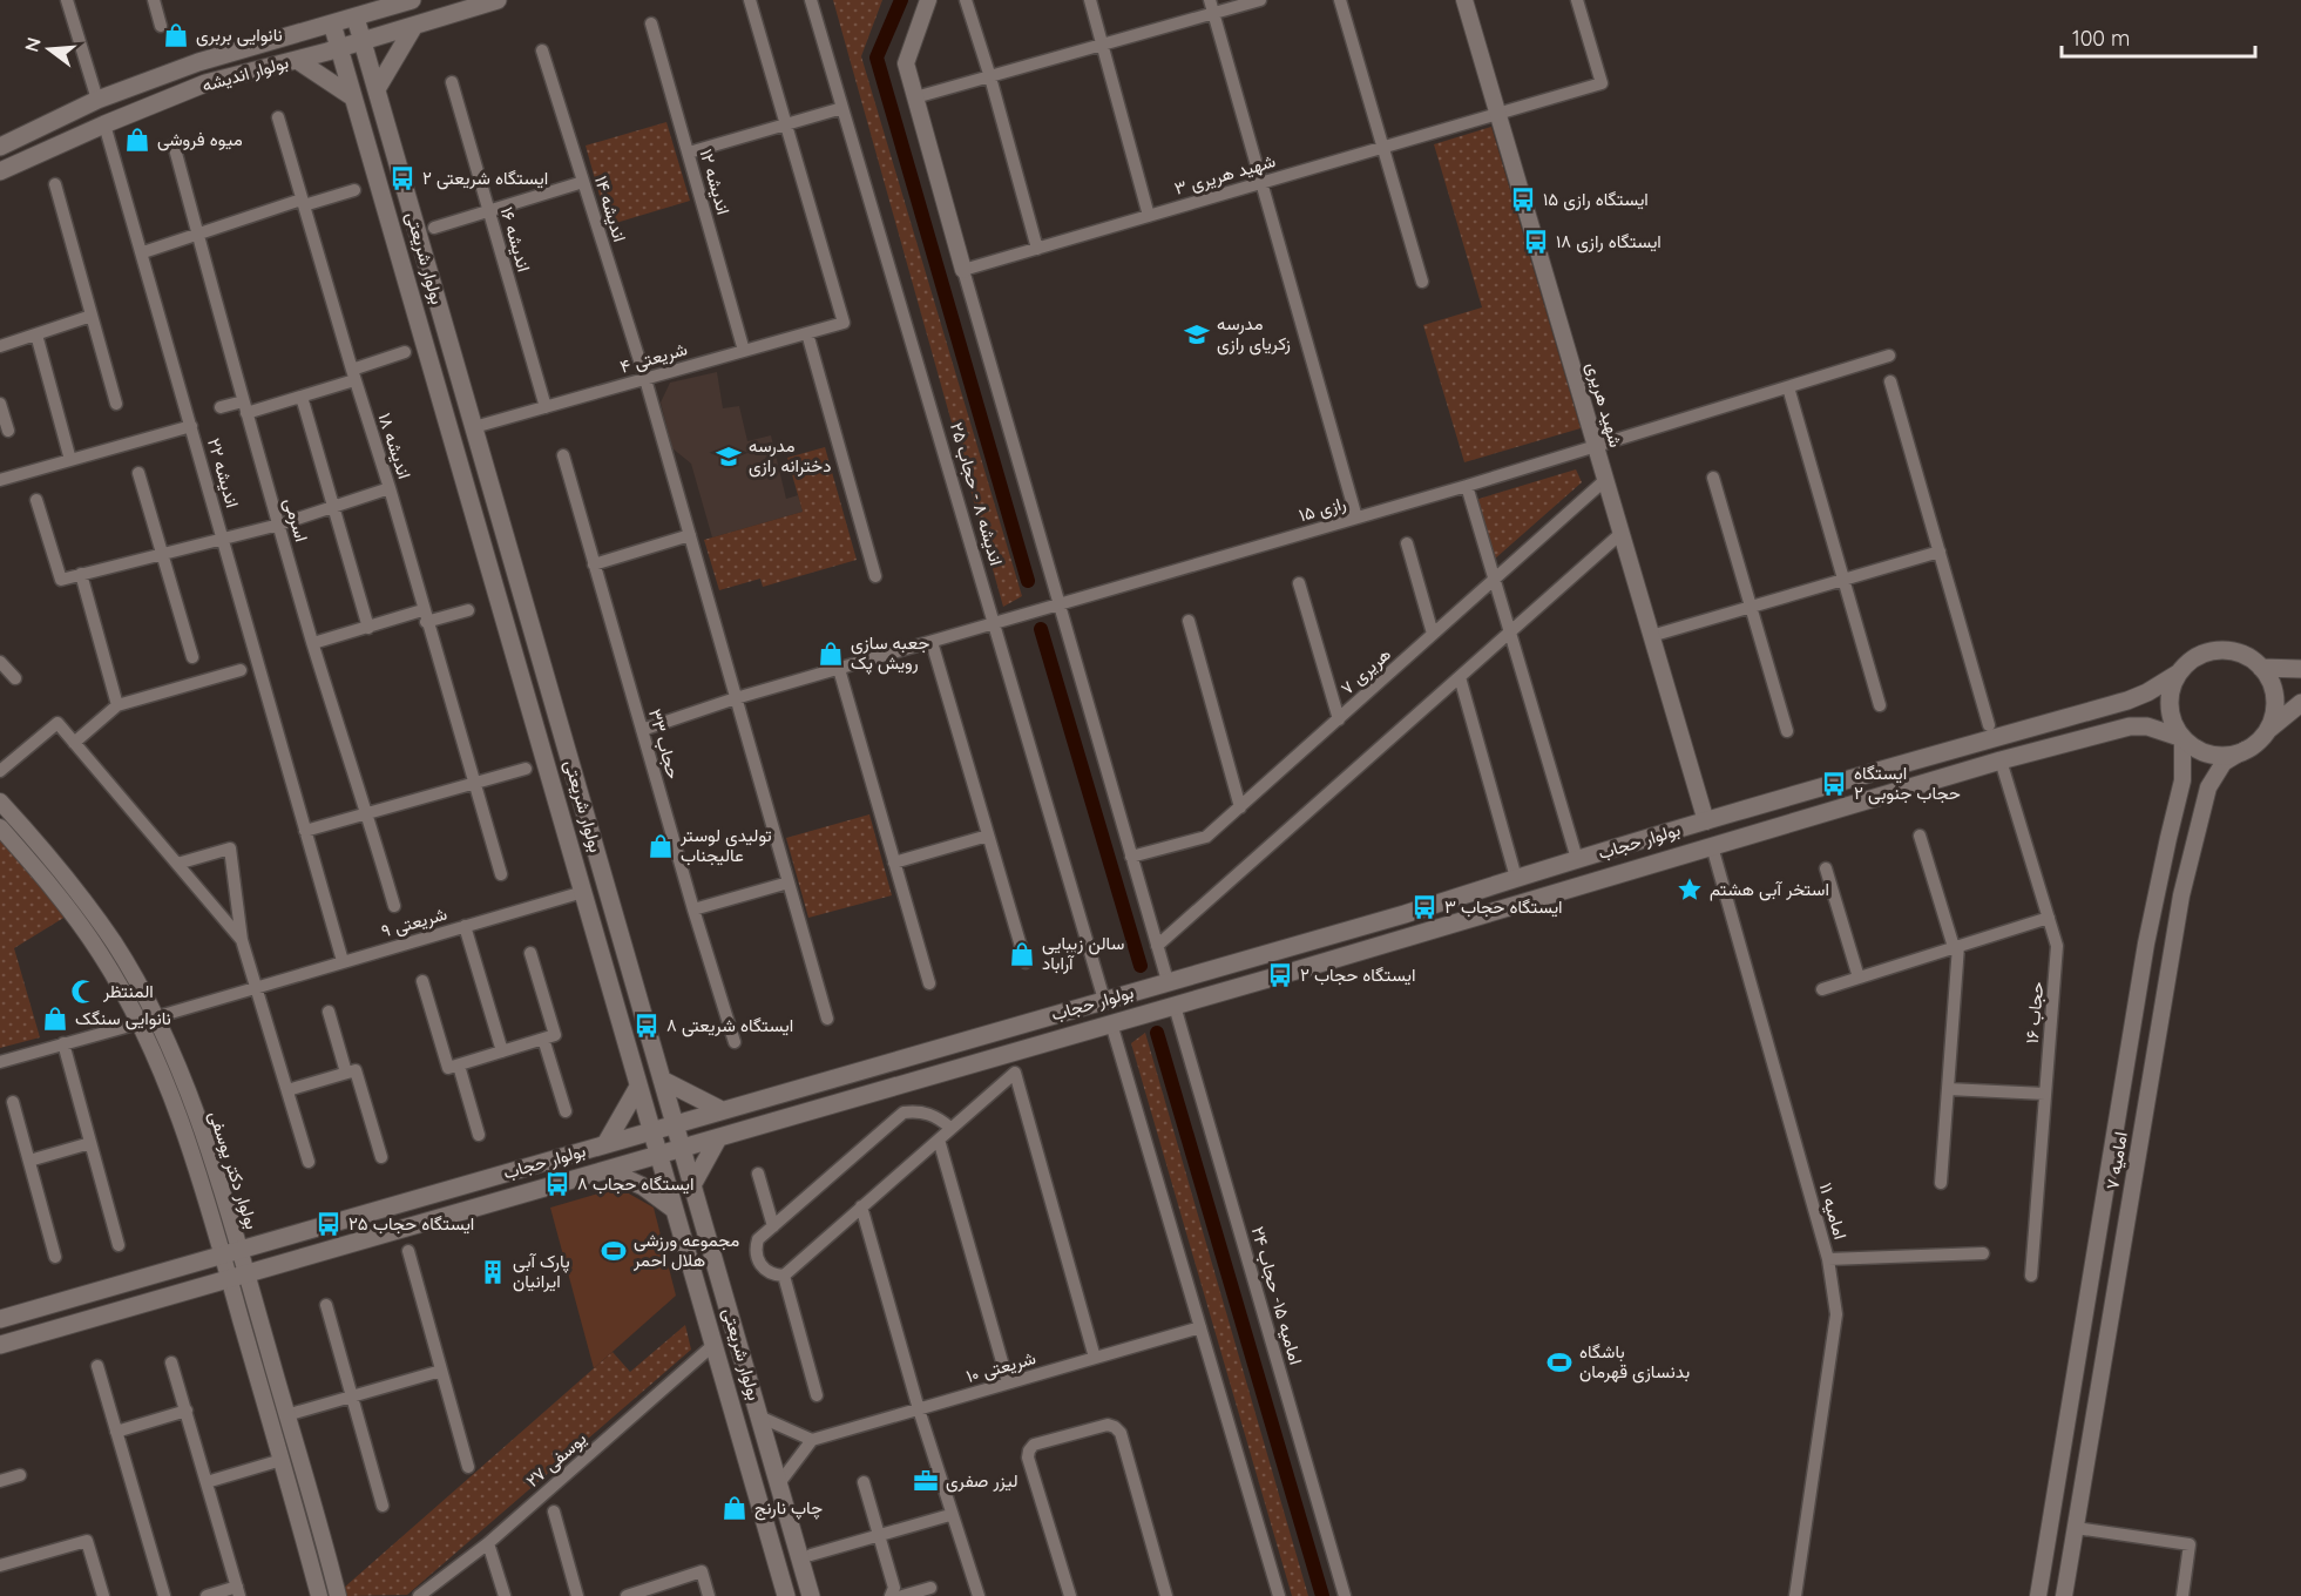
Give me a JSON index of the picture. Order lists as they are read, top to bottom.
{
  "streets": {
    "main road": ["بولوار اندیشه", "بولوار شریعتی", "بولوار حجاب"],
    "street": [
      "شهید هریری ۳",
      "اندیشه ۱۲",
      "اندیشه ۱۴",
      "اندیشه ۱۶",
      "شریعتی ۴",
      "شهید هریری",
      "اندیشه ۱۸",
      "اندیشه ۲۲",
      "اندیشه ۸ - حجاب ۲۵",
      "رازی ۱۵",
      "اسرمی",
      "هریری ۷",
      "حجاب ۳۳",
      "شریعتی ۹",
      "حجاب ۱۶",
      "امامیه ۷",
      "بولوار دکتر یوسفی",
      "امامیه ۱۱",
      "امامیه ۱۵- حجاب ۲۴",
      "شریعتی ۱۰",
      "یوسفی ۲۷"
    ]
  },
  "crossings": [
    ["بولوار اندیشه", "بولوار شریعتی"],
    ["بولوار اندیشه", "اندیشه ۲۲"],
    ["شهید هریری ۳", "شهید هریری"],
    ["اندیشه ۱۲", "شریعتی ۴"],
    ["اندیشه ۱۴", "شریعتی ۴"],
    ["اندیشه ۱۴", "رازی ۱۵"],
    ["اندیشه ۱۶", "شریعتی ۴"],
    ["بولوار شریعتی", "شریعتی ۴"],
    ["بولوار شریعتی", "بولوار حجاب"],
    ["بولوار شریعتی", "شریعتی ۹"],
    ["بولوار شریعتی", "یوسفی ۲۷"],
    ["شهید هریری", "رازی ۱۵"],
    ["شهید هریری", "هریری ۷"],
    ["شهید هریری", "بولوار حجاب"],
    ["اندیشه ۲۲", "شریعتی ۹"],
    ["اندیشه ۸ - حجاب ۲۵", "رازی ۱۵"],
    ["اندیشه ۸ - حجاب ۲۵", "بولوار حجاب"],
    ["رازی ۱۵", "حجاب ۳۳"],
    ["بولوار حجاب", "حجاب ۱۶"],
    ["بولوار حجاب", "امامیه ۷"],
    ["بولوار حجاب", "بولوار دکتر یوسفی"],
    ["بولوار حجاب", "امامیه ۱۱"],
    ["بولوار حجاب", "امامیه ۱۵- حجاب ۲۴"],
    ["شریعتی ۹", "بولوار دکتر یوسفی"]
  ],
  "places": {
    "shop": [
      "نانوایی بربری",
      "میوه فروشی",
      "جعبه سازی رویش پک",
      "تولیدی لوستر عالیجناب",
      "سالن زیبایی آراباد",
      "نانوایی سنگک",
      "چاپ نارنج"
    ],
    "bus stop": [
      "ایستگاه شریعتی ۲",
      "ایستگاه رازی ۱۵",
      "ایستگاه رازی ۱۸",
      "ایستگاه حجاب جنوبی ۲",
      "ایستگاه حجاب ۳",
      "ایستگاه حجاب ۲",
      "ایستگاه شریعتی ۸",
      "ایستگاه حجاب ۸",
      "ایستگاه حجاب ۲۵"
    ],
    "school or university": ["مدرسه زکریای رازی", "مدرسه دخترانه رازی"],
    "place": ["استخر آبی هشتم"],
    "mosque": ["المنتظر"],
    "sports": ["مجموعه ورزشی هلال احمر", "باشگاه بدنسازی قهرمان"],
    "building": ["پارک آبی ایرانیان"],
    "office": ["لیزر صفری"]
  },
  "scale_bar": "100 m",
  "north": "left"
}
